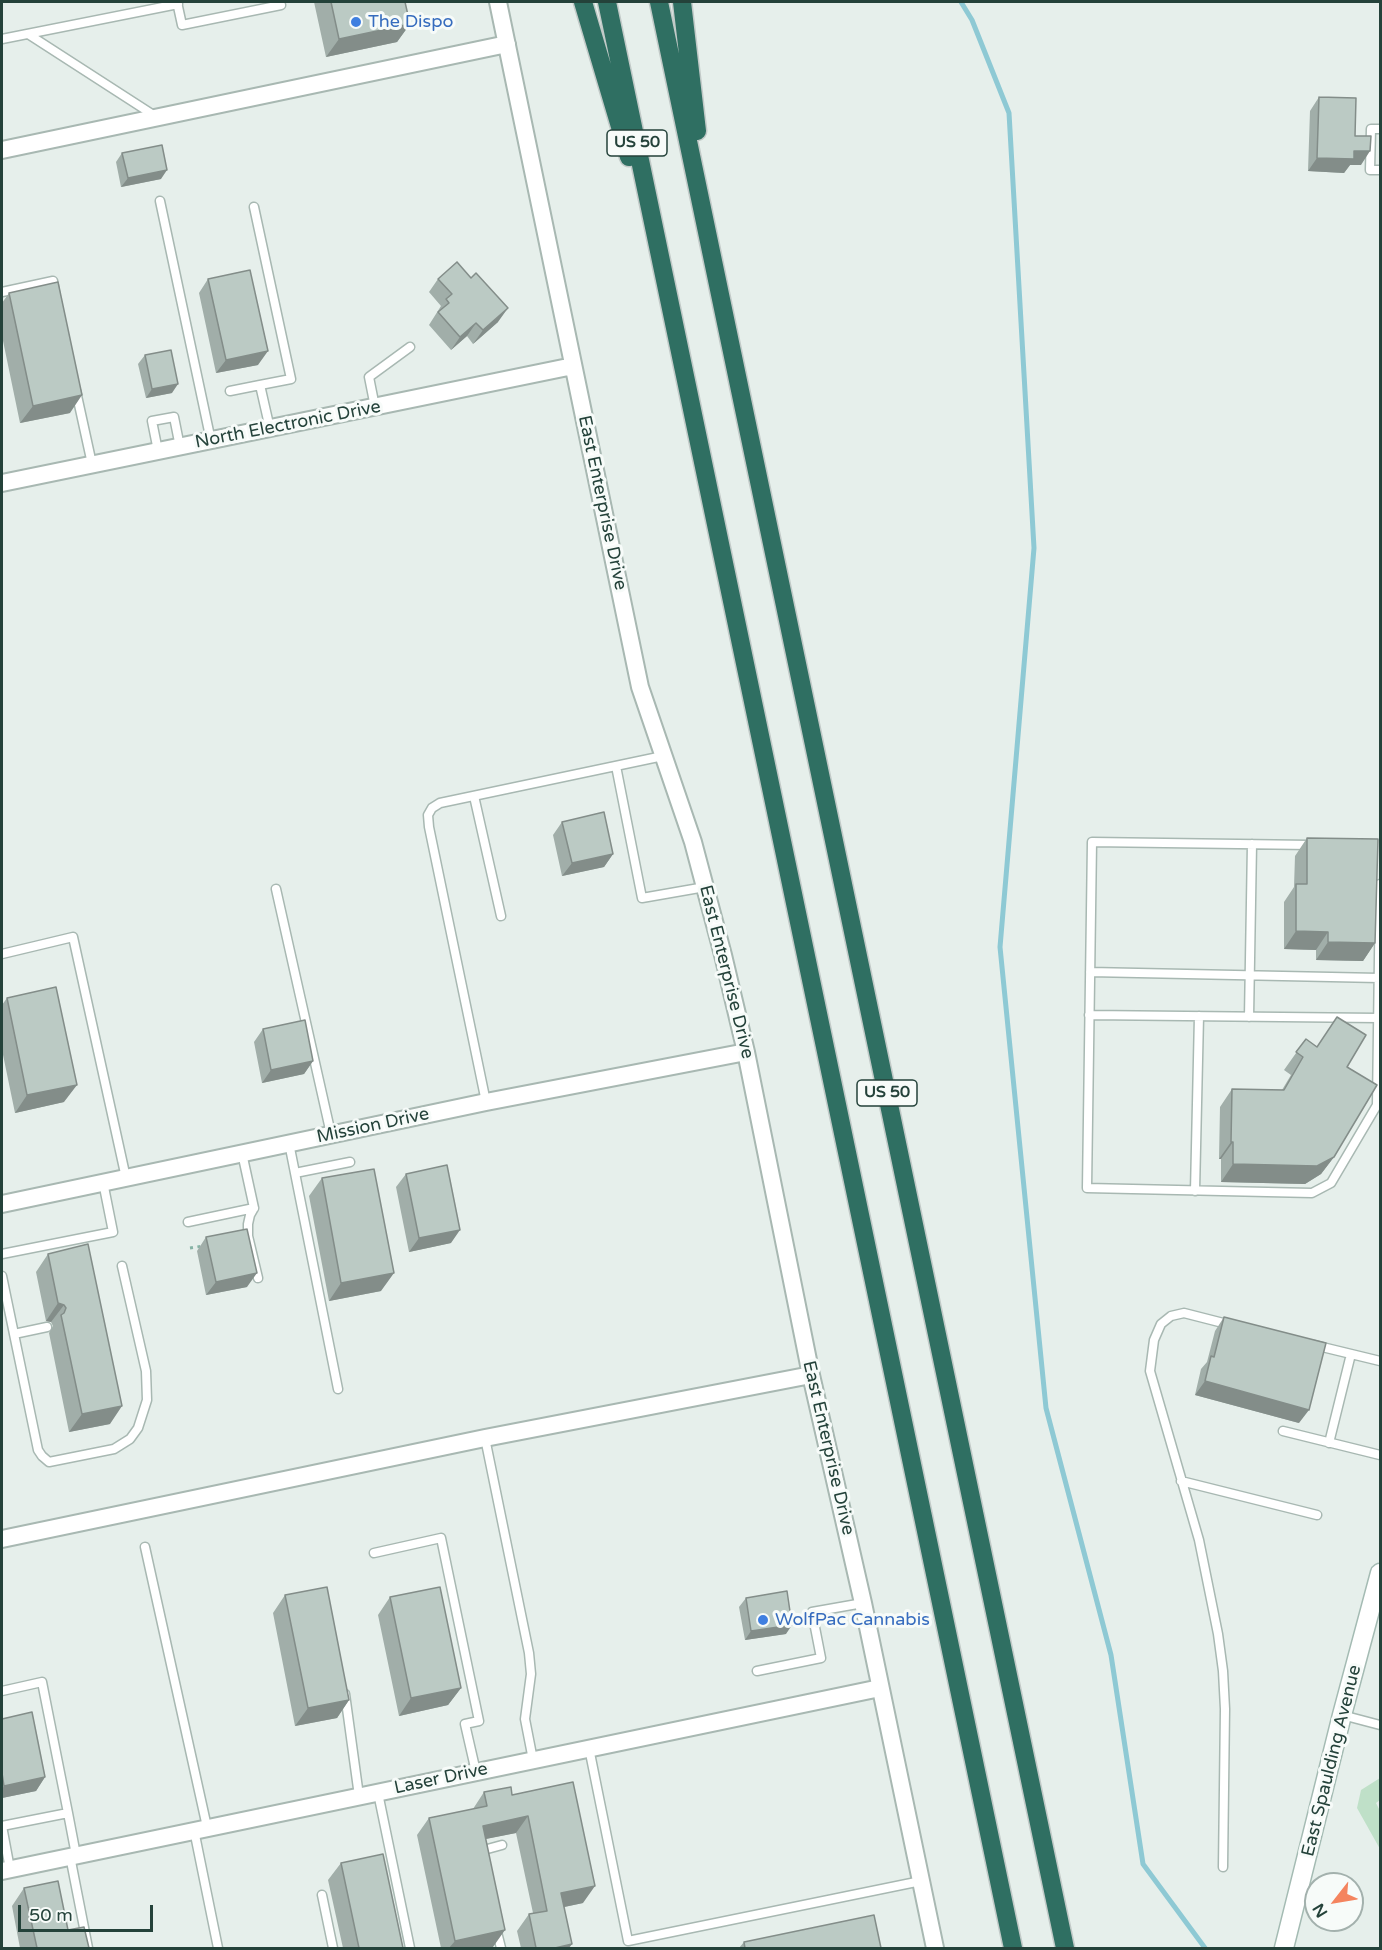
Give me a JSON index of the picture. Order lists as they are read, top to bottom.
{
  "streets": {
    "highway": ["US 50"],
    "street": [
      "North Electronic Drive",
      "East Enterprise Drive",
      "Mission Drive",
      "East Spaulding Avenue",
      "Laser Drive"
    ]
  },
  "crossings": [
    ["North Electronic Drive", "East Enterprise Drive"],
    ["East Enterprise Drive", "Mission Drive"],
    ["East Enterprise Drive", "Laser Drive"]
  ],
  "places": ["The Dispo", "WolfPac Cannabis"],
  "scale_bar": "50 m",
  "north": "bottom left"
}
